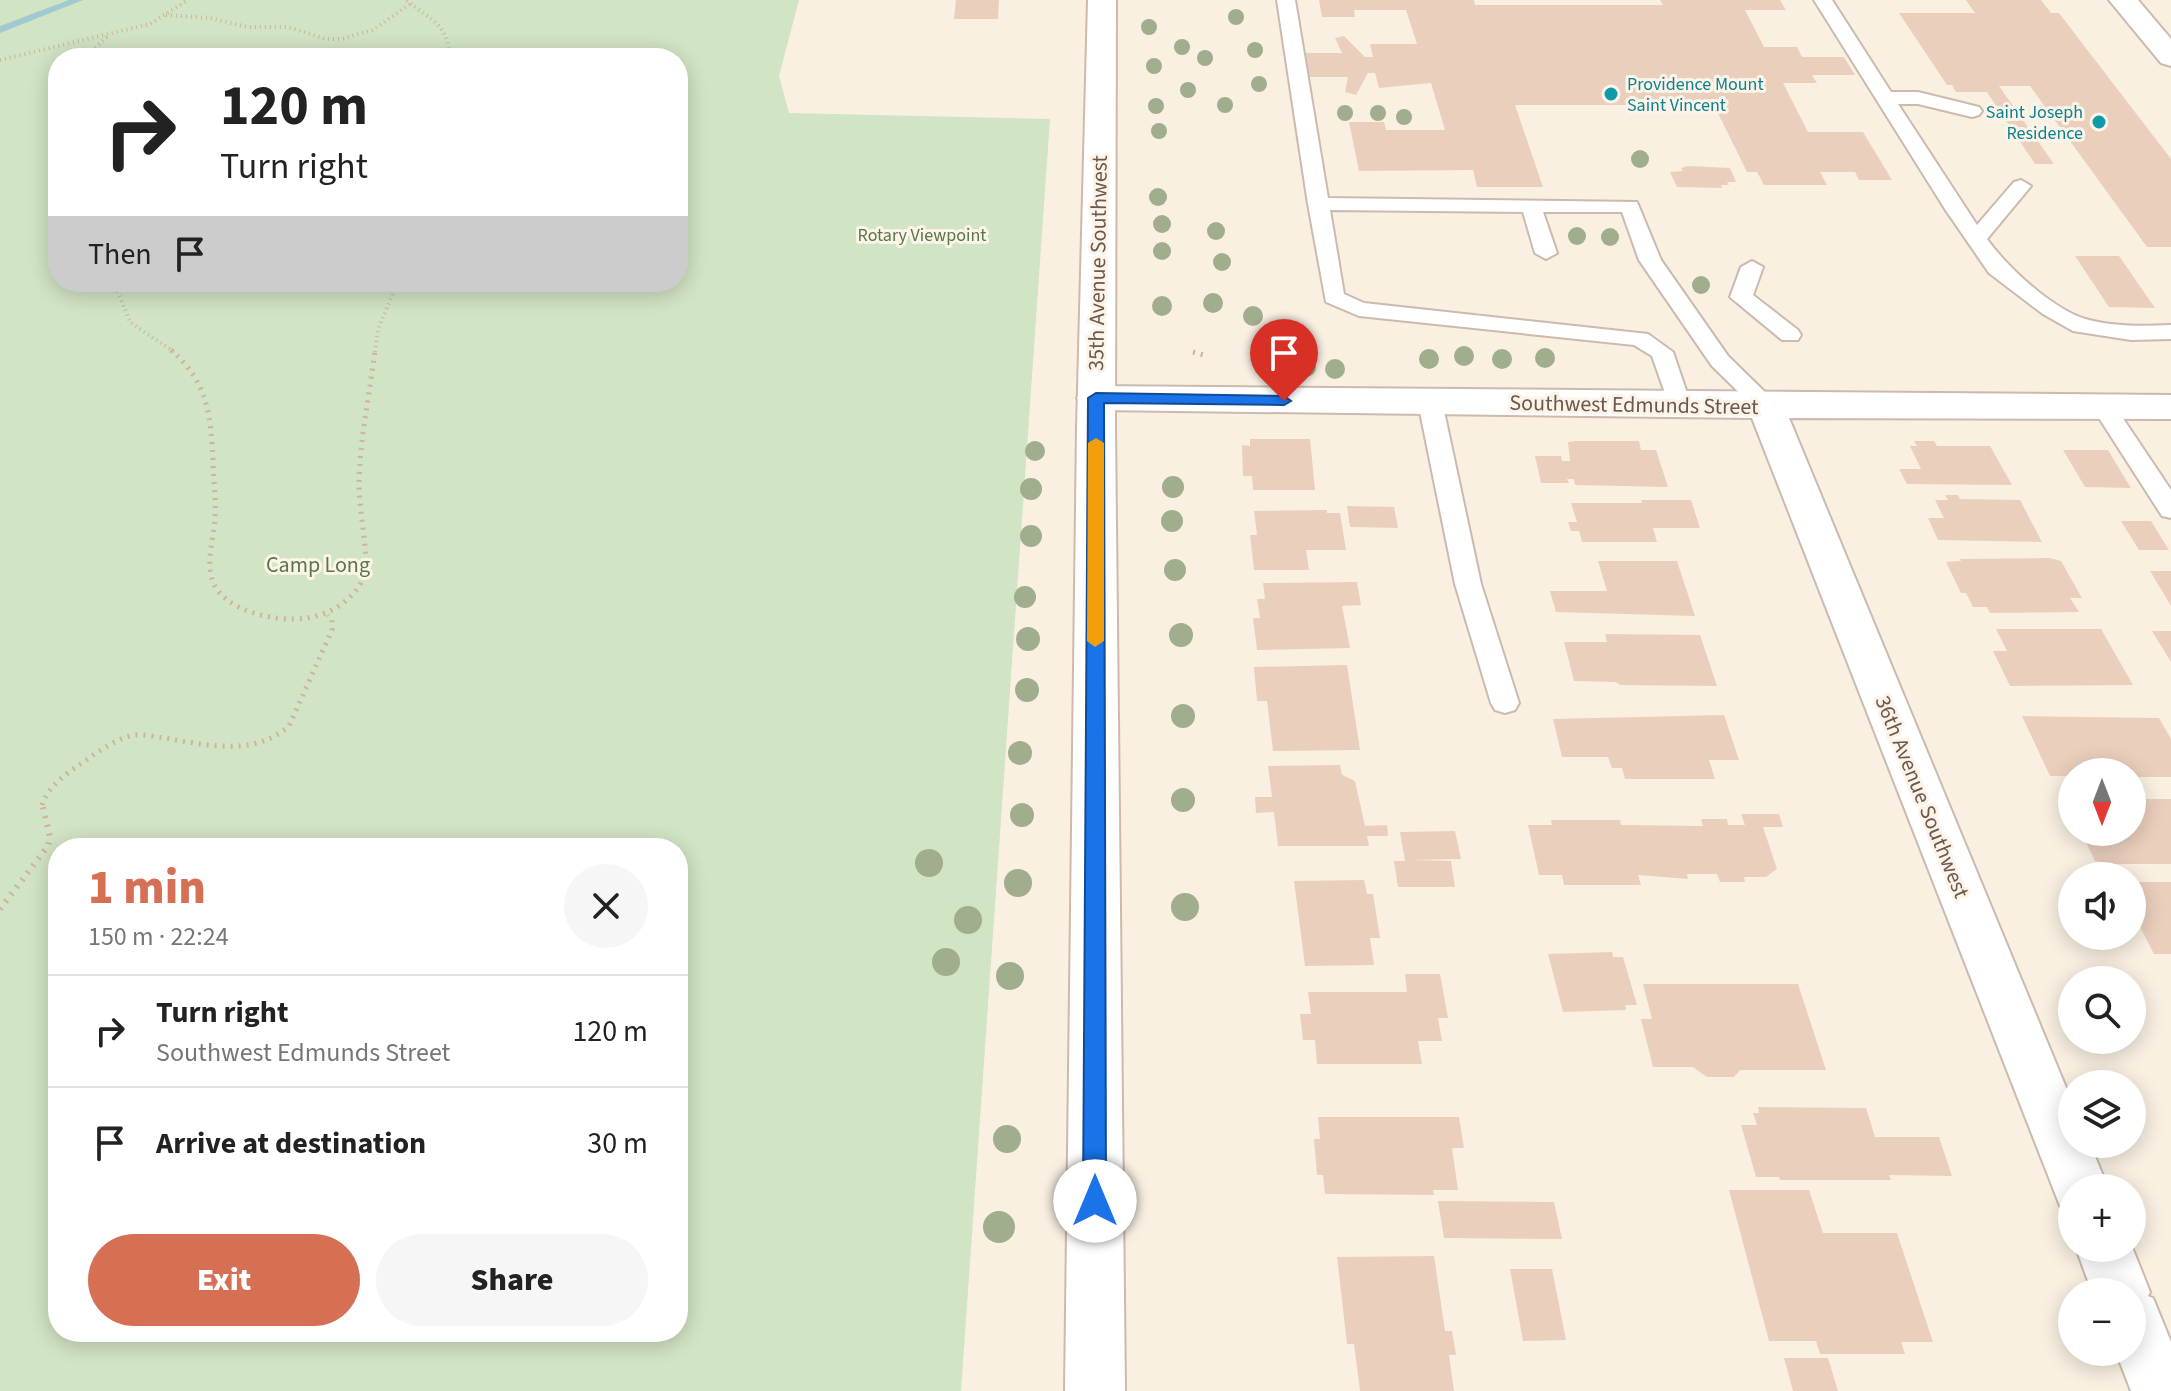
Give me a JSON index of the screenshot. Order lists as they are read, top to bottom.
{
  "streets": {
    "street": ["35th Avenue Southwest", "Southwest Edmunds Street", "36th Avenue Southwest"]
  },
  "crossings": [
    ["35th Avenue Southwest", "Southwest Edmunds Street"],
    ["Southwest Edmunds Street", "36th Avenue Southwest"]
  ],
  "parks": ["Rotary Viewpoint", "Camp Long"],
  "places": ["Providence Mount Saint Vincent", "Saint Joseph Residence"],
  "north": "bottom",
  "page": {
    "turn": ["120 m", "Turn right"],
    "then": "Then",
    "map_buttons": ["+", "−"],
    "heading": ["1 min", "150 m · 22:24"],
    "list": [
      {
        "name": "Turn right",
        "note": "Southwest Edmunds Street",
        "value": "120 m"
      },
      {
        "name": "Arrive at destination",
        "value": "30 m"
      }
    ],
    "buttons": ["Exit", "Share"]
  }
}
